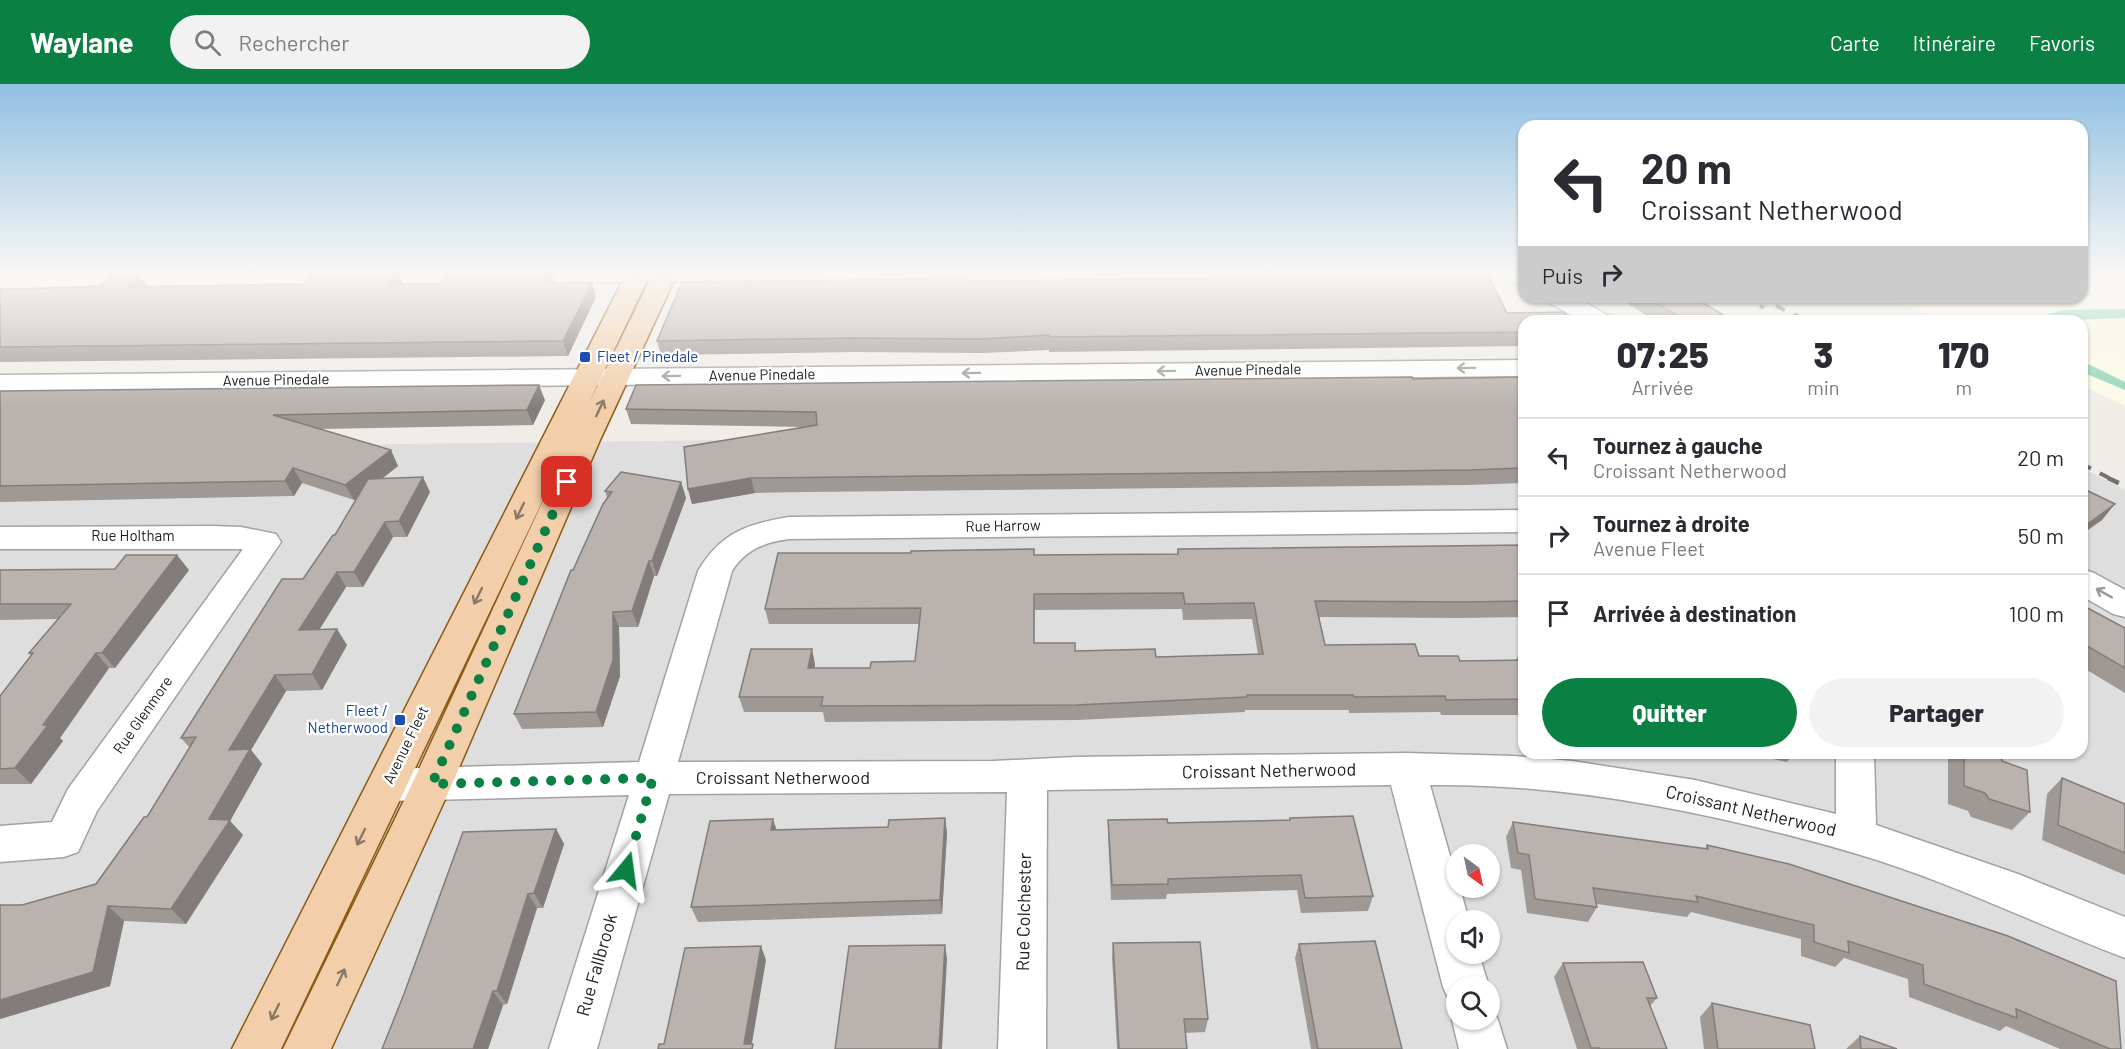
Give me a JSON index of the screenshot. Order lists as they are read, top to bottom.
{
  "streets": {
    "main road": ["Avenue Fleet"],
    "street": [
      "Avenue Pinedale",
      "Rue Harrow",
      "Rue Holtham",
      "Rue Glenmore",
      "Croissant Netherwood",
      "Rue Colchester",
      "Rue Fallbrook"
    ]
  },
  "crossings": [
    ["Rue Harrow", "Croissant Netherwood"],
    ["Rue Harrow", "Rue Fallbrook"],
    ["Rue Holtham", "Rue Glenmore"],
    ["Avenue Fleet", "Croissant Netherwood"],
    ["Croissant Netherwood", "Rue Colchester"],
    ["Croissant Netherwood", "Rue Fallbrook"]
  ],
  "one_way": ["Avenue Pinedale"],
  "places": {
    "transit": ["Fleet / Pinedale", "Fleet / Netherwood"]
  },
  "north": "bottom right",
  "page": {
    "header": "Waylane",
    "search": "Rechercher",
    "nav": ["Carte", "Itinéraire", "Favoris"],
    "turn": ["20 m", "Croissant Netherwood"],
    "then": "Puis",
    "eta": [
      "07:25",
      "Arrivée",
      "3",
      "min",
      "170",
      "m"
    ],
    "list": [
      {
        "name": "Tournez à gauche",
        "note": "Croissant Netherwood",
        "value": "20 m"
      },
      {
        "name": "Tournez à droite",
        "note": "Avenue Fleet",
        "value": "50 m"
      },
      {
        "name": "Arrivée à destination",
        "value": "100 m"
      }
    ],
    "buttons": ["Quitter", "Partager"]
  }
}
